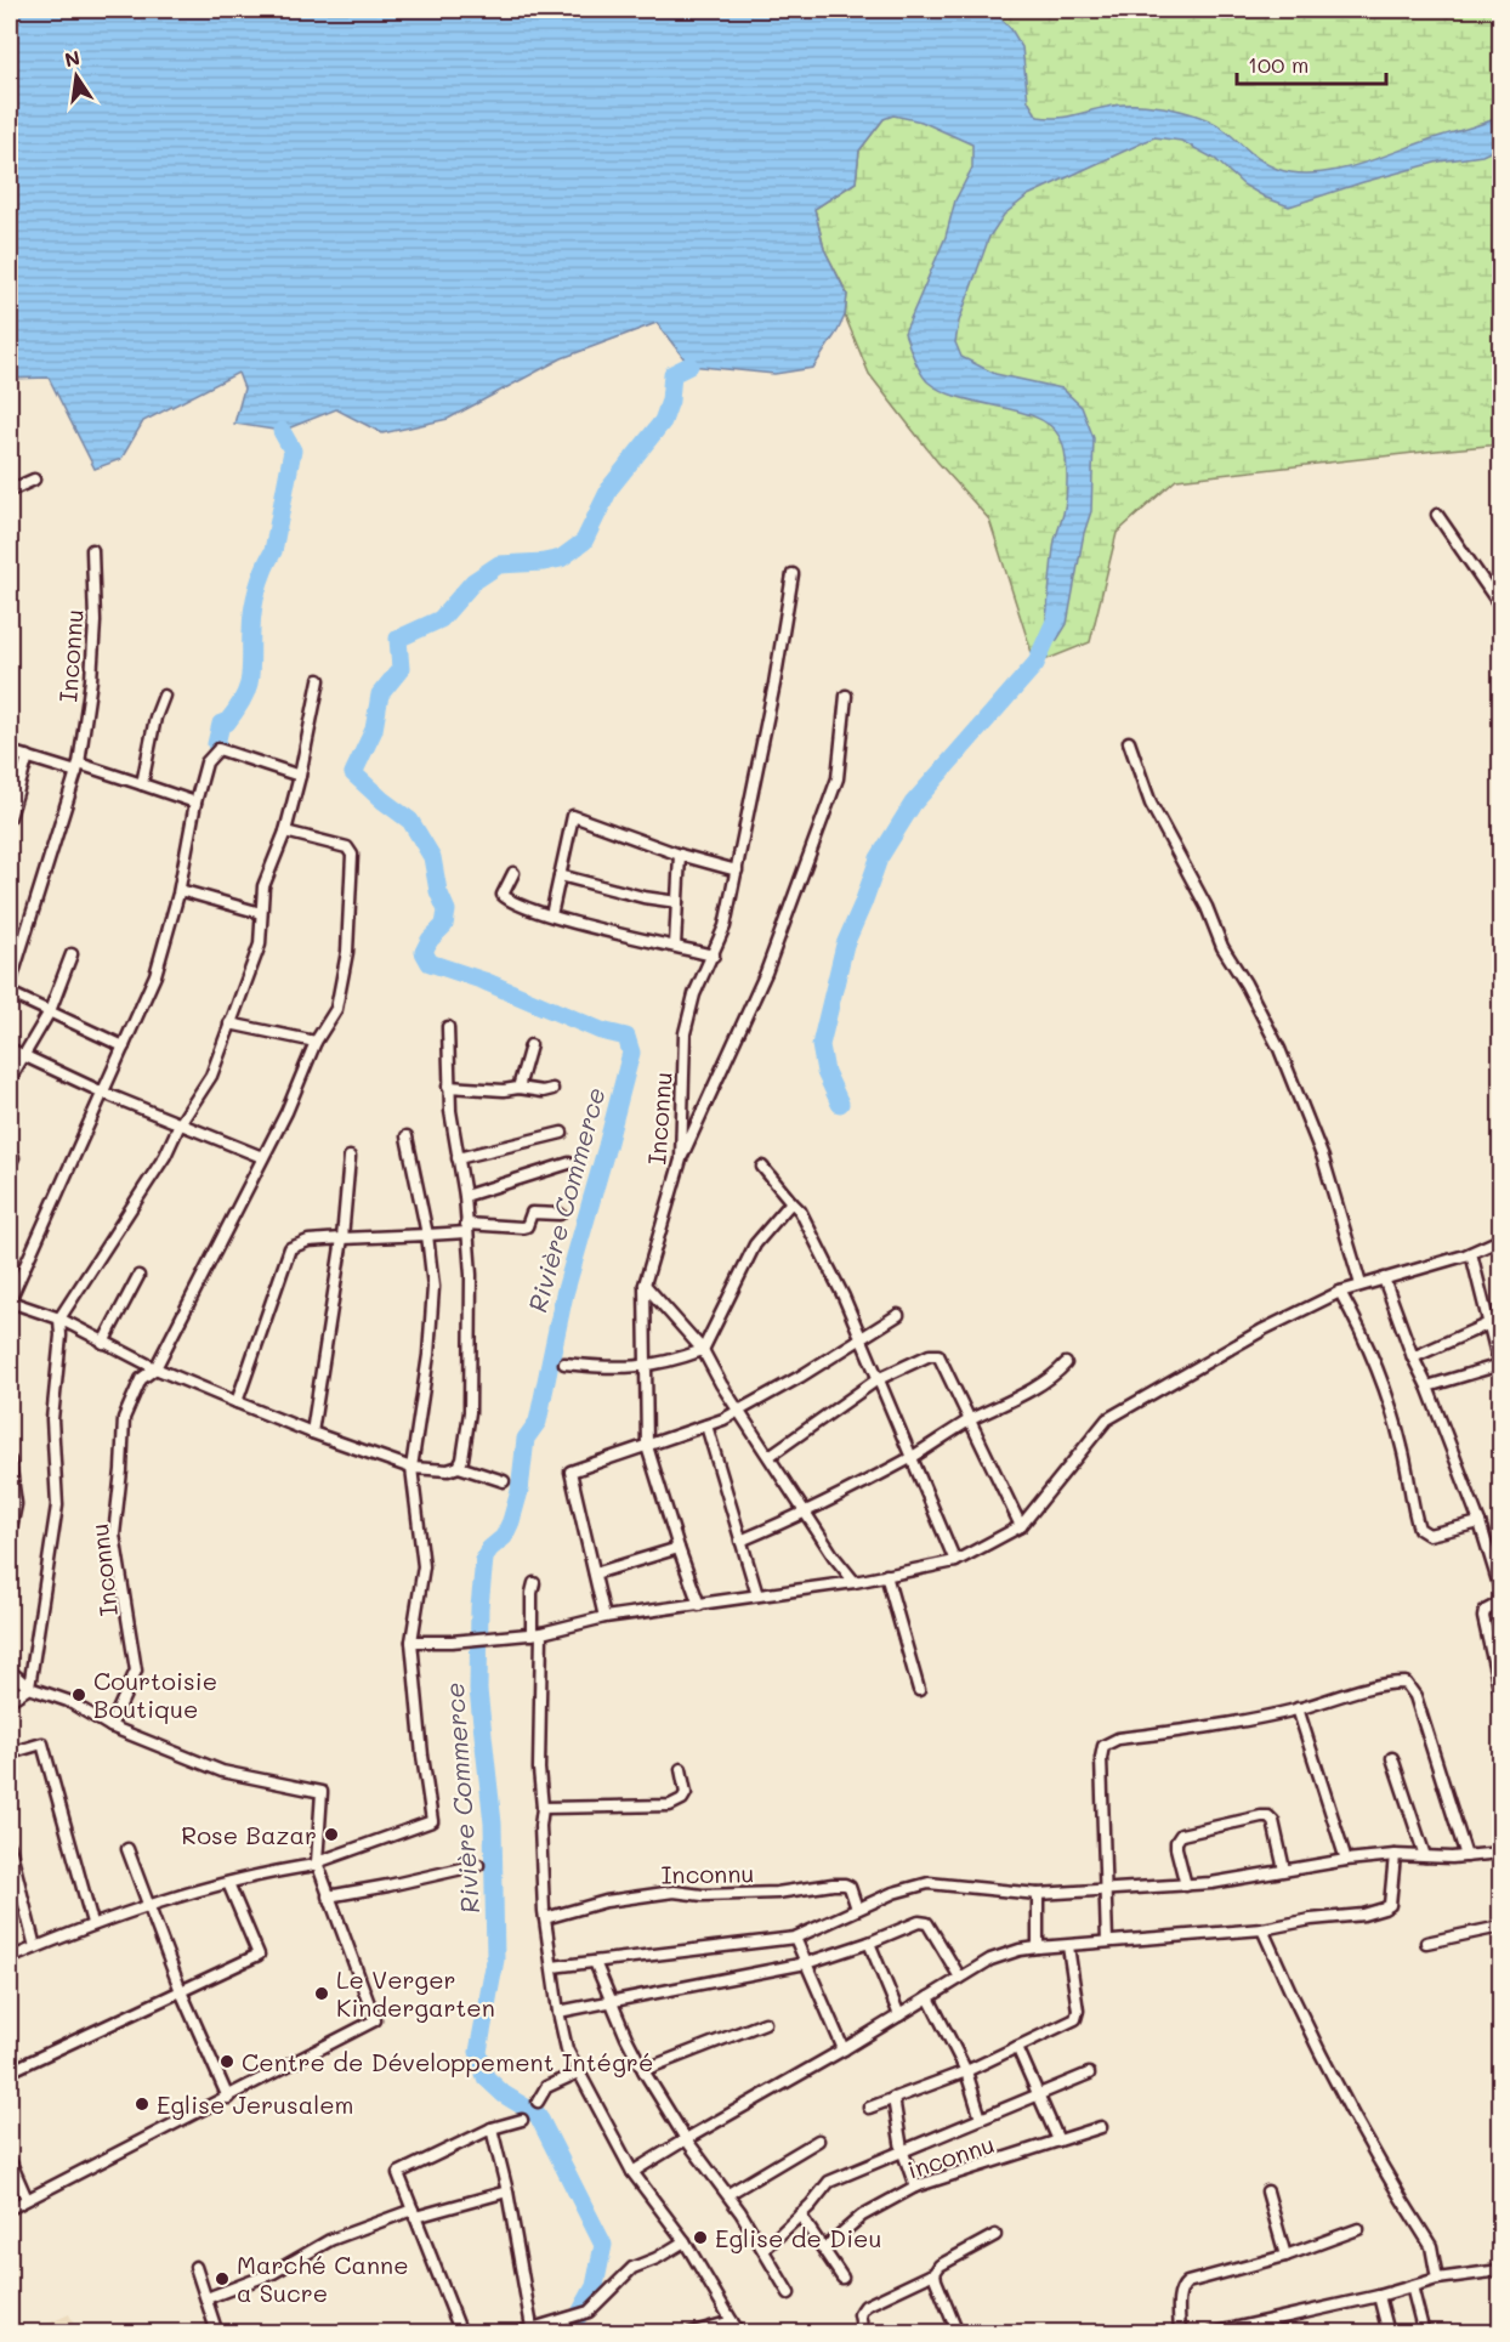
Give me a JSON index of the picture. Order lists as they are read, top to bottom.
{
  "streets": {
    "street": ["Inconnu", "inconnu"]
  },
  "water": ["Rivière Commerce"],
  "places": [
    "Courtoisie Boutique",
    "Rose Bazar",
    "Le Verger Kindergarten",
    "Centre de Développement Intégré",
    "Eglise Jerusalem",
    "Eglise de Dieu",
    "Marché Canne a Sucre"
  ],
  "scale_bar": "100 m",
  "north": "top"
}
